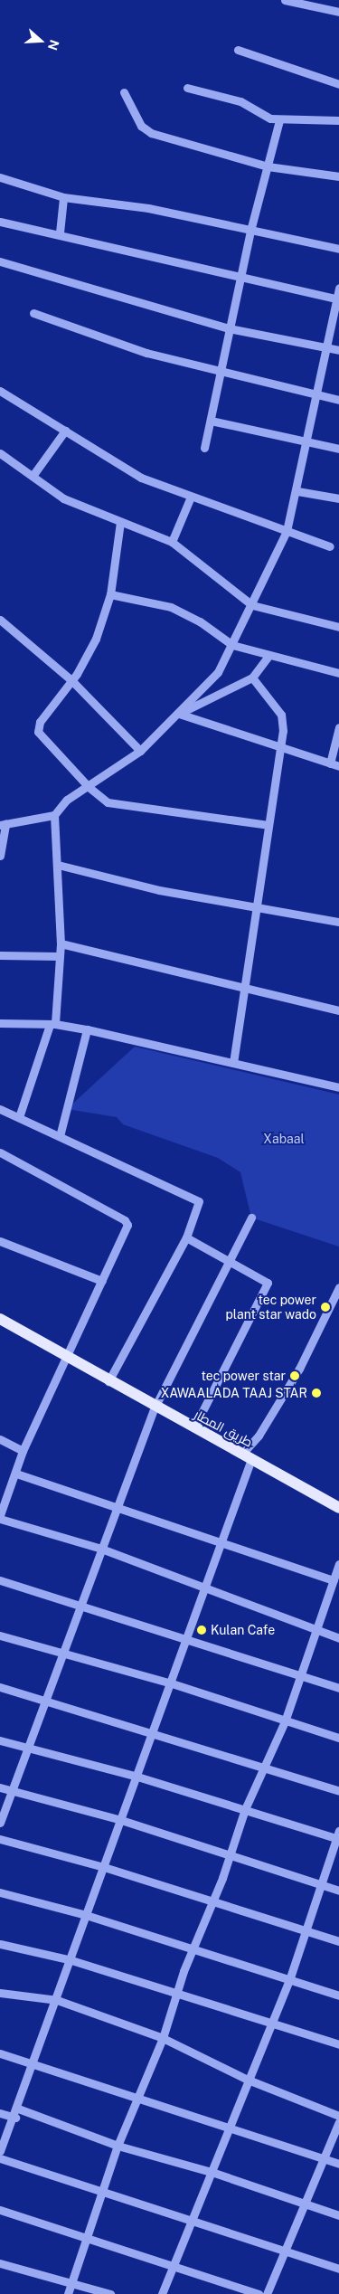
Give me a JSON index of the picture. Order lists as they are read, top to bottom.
{
  "streets": {
    "main road": ["طريق المطار"]
  },
  "parks": ["Xabaal"],
  "places": [
    "tec power plant star wado",
    "tec power star",
    "XAWAALADA TAAJ STAR",
    "Kulan Cafe"
  ],
  "north": "right"
}
